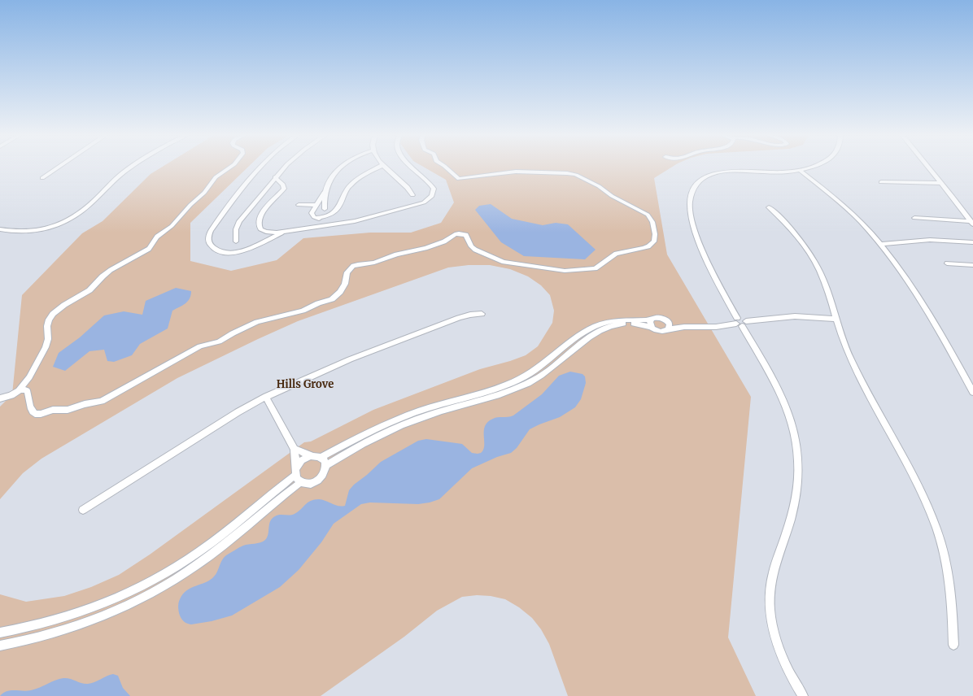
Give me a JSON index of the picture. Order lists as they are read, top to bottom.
{
  "districts": ["Hills Grove"]
}
